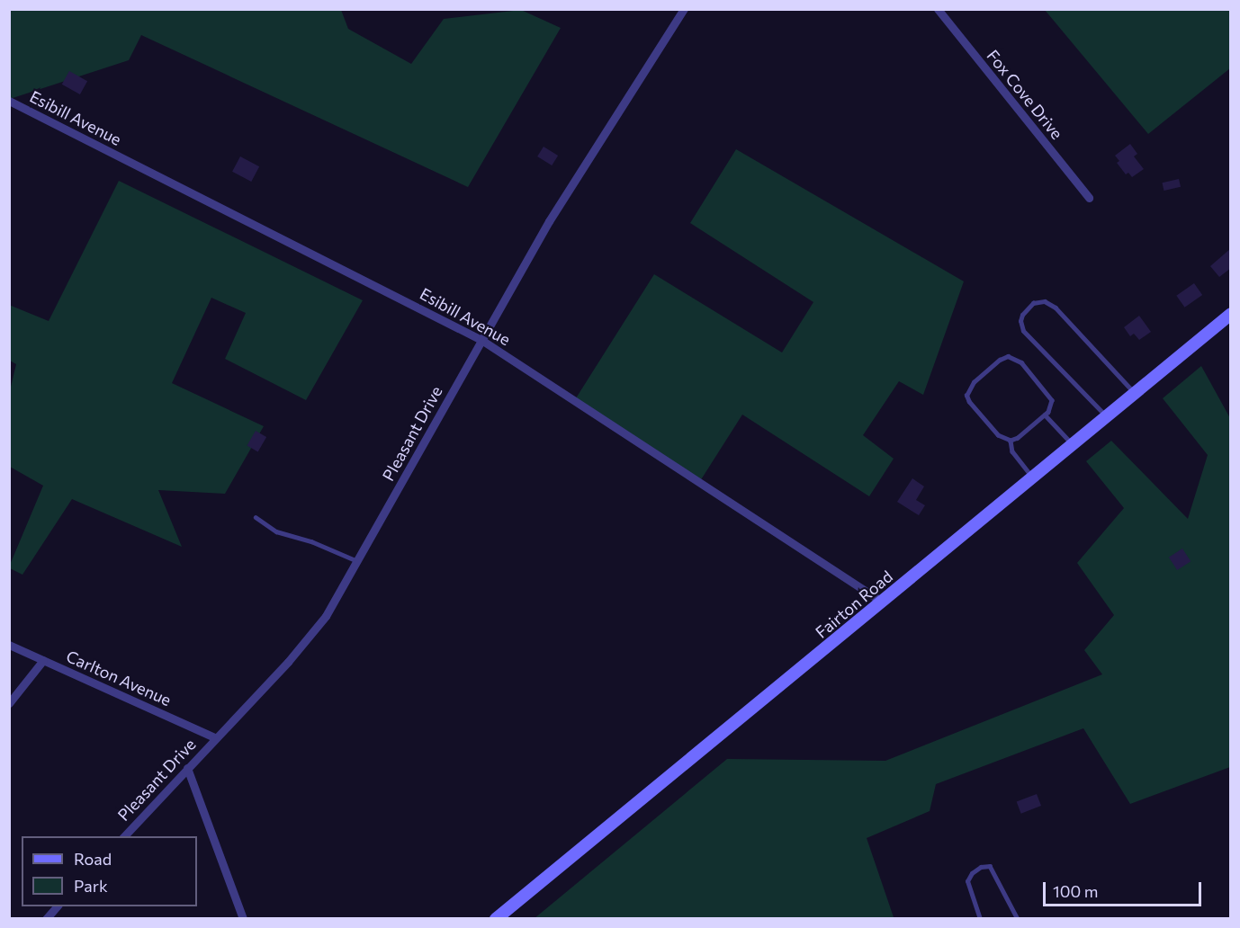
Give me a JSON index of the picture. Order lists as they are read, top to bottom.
{
  "streets": {
    "main road": ["Fairton Road"],
    "street": [
      "Fox Cove Drive",
      "Esibill Avenue",
      "Pleasant Drive",
      "Carlton Avenue"
    ]
  },
  "crossings": [
    ["Esibill Avenue", "Pleasant Drive"],
    ["Esibill Avenue", "Fairton Road"],
    ["Pleasant Drive", "Carlton Avenue"]
  ],
  "legend": ["Road", "Park"],
  "scale_bar": "100 m"
}
